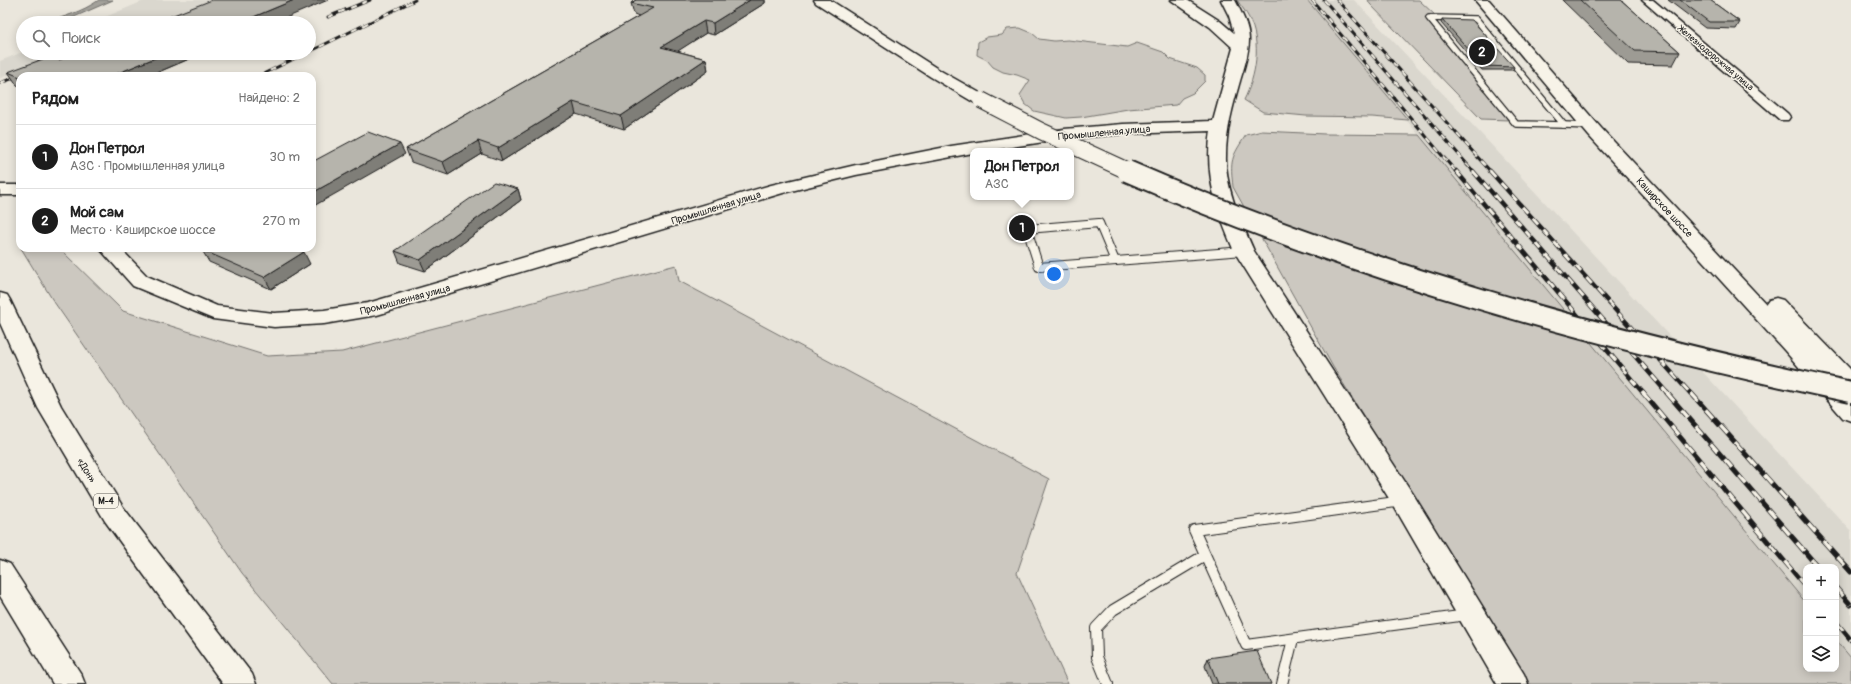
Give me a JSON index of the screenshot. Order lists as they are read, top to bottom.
{
  "streets": {
    "main road": [
      "Промышленная улица",
      "Каширское шоссе",
      "«Дон»",
      "М-4"
    ],
    "street": ["Железнодорожная улица"]
  },
  "page": {
    "search": "Поиск",
    "pins": ["2", "1"],
    "heading": ["Рядом", "Найдено: 2"],
    "list": [
      {
        "mark": "1",
        "name": "Дон Петрол",
        "note": "АЗС · Промышленная улица",
        "value": "30 m"
      },
      {
        "mark": "2",
        "name": "Мой сам",
        "note": "Место · Каширское шоссе",
        "value": "270 m"
      }
    ],
    "popup": ["Дон Петрол", "АЗС"],
    "map_buttons": ["+", "−"]
  }
}
